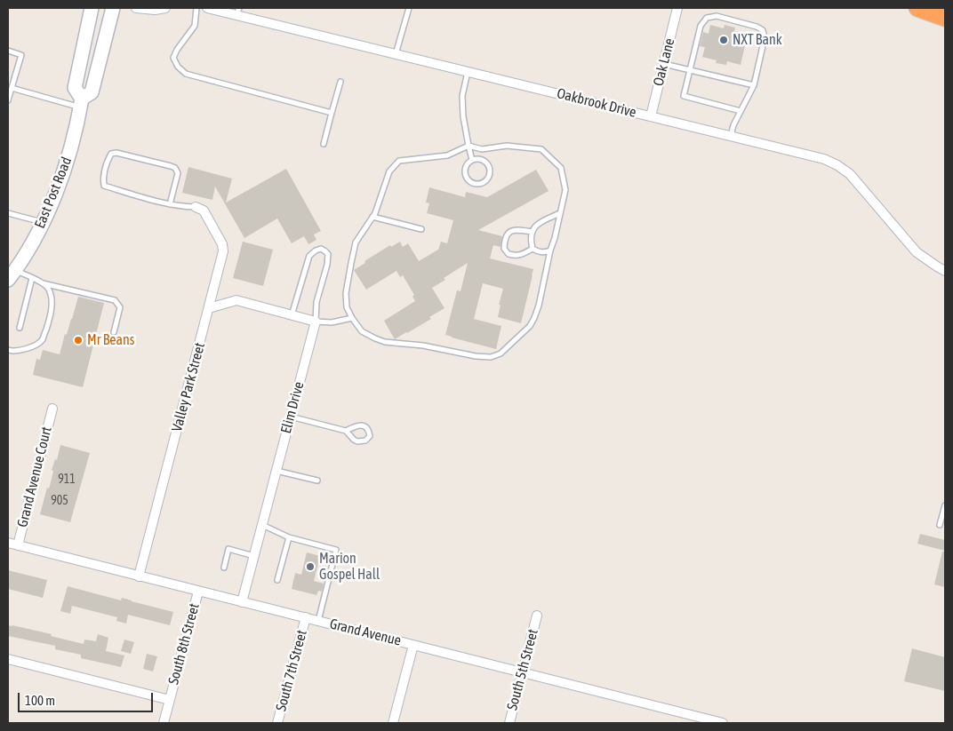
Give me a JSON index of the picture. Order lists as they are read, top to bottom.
{
  "streets": {
    "main road": ["East Post Road"],
    "street": [
      "Oak Lane",
      "Oakbrook Drive",
      "Valley Park Street",
      "Elim Drive",
      "Grand Avenue Court",
      "Grand Avenue",
      "South 8th Street",
      "South 5th Street",
      "South 7th Street"
    ]
  },
  "crossings": [
    ["Oak Lane", "Oakbrook Drive"],
    ["Valley Park Street", "Grand Avenue"],
    ["Elim Drive", "Grand Avenue"],
    ["Grand Avenue Court", "Grand Avenue"],
    ["Grand Avenue", "South 8th Street"],
    ["Grand Avenue", "South 5th Street"],
    ["Grand Avenue", "South 7th Street"]
  ],
  "places": ["NXT Bank", "Mr Beans", "Marion Gospel Hall"],
  "house_numbers": ["911", "905"],
  "scale_bar": "100 m"
}
